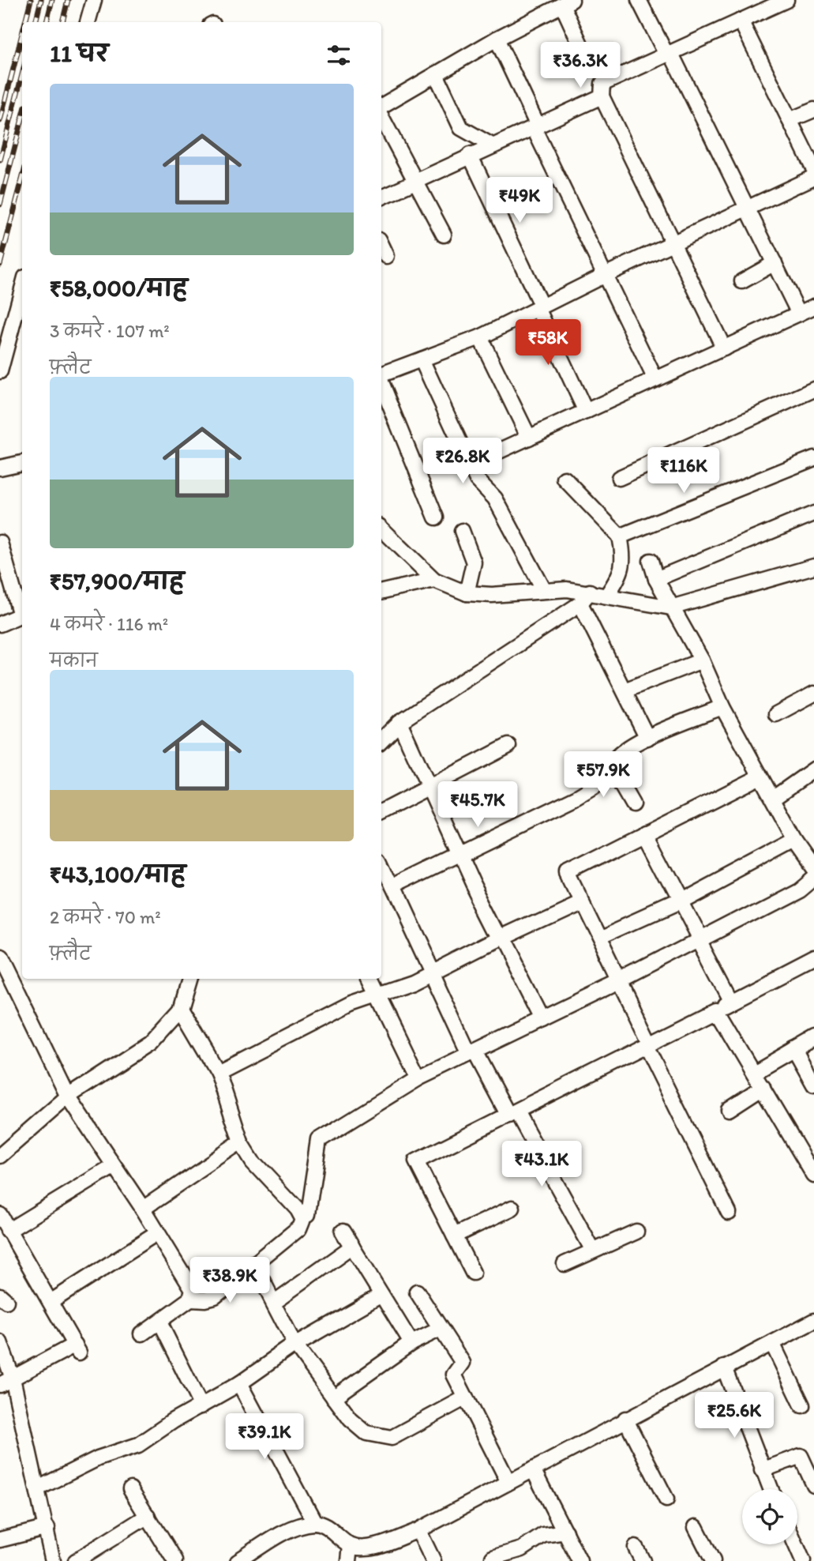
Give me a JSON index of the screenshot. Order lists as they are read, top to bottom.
{
  "page": {
    "heading": "11 घर",
    "price": [
      "₹36.3K",
      "₹49K",
      "₹58K",
      "₹26.8K",
      "₹116K",
      "₹57.9K",
      "₹45.7K",
      "₹43.1K",
      "₹38.9K",
      "₹25.6K",
      "₹39.1K"
    ],
    "list": [
      {
        "name": "₹58,000/माह",
        "note": "3 कमरे · 107 m² · फ़्लैट"
      },
      {
        "name": "₹57,900/माह",
        "note": "4 कमरे · 116 m² · मकान"
      },
      {
        "name": "₹43,100/माह",
        "note": "2 कमरे · 70 m² · फ़्लैट"
      }
    ]
  }
}
